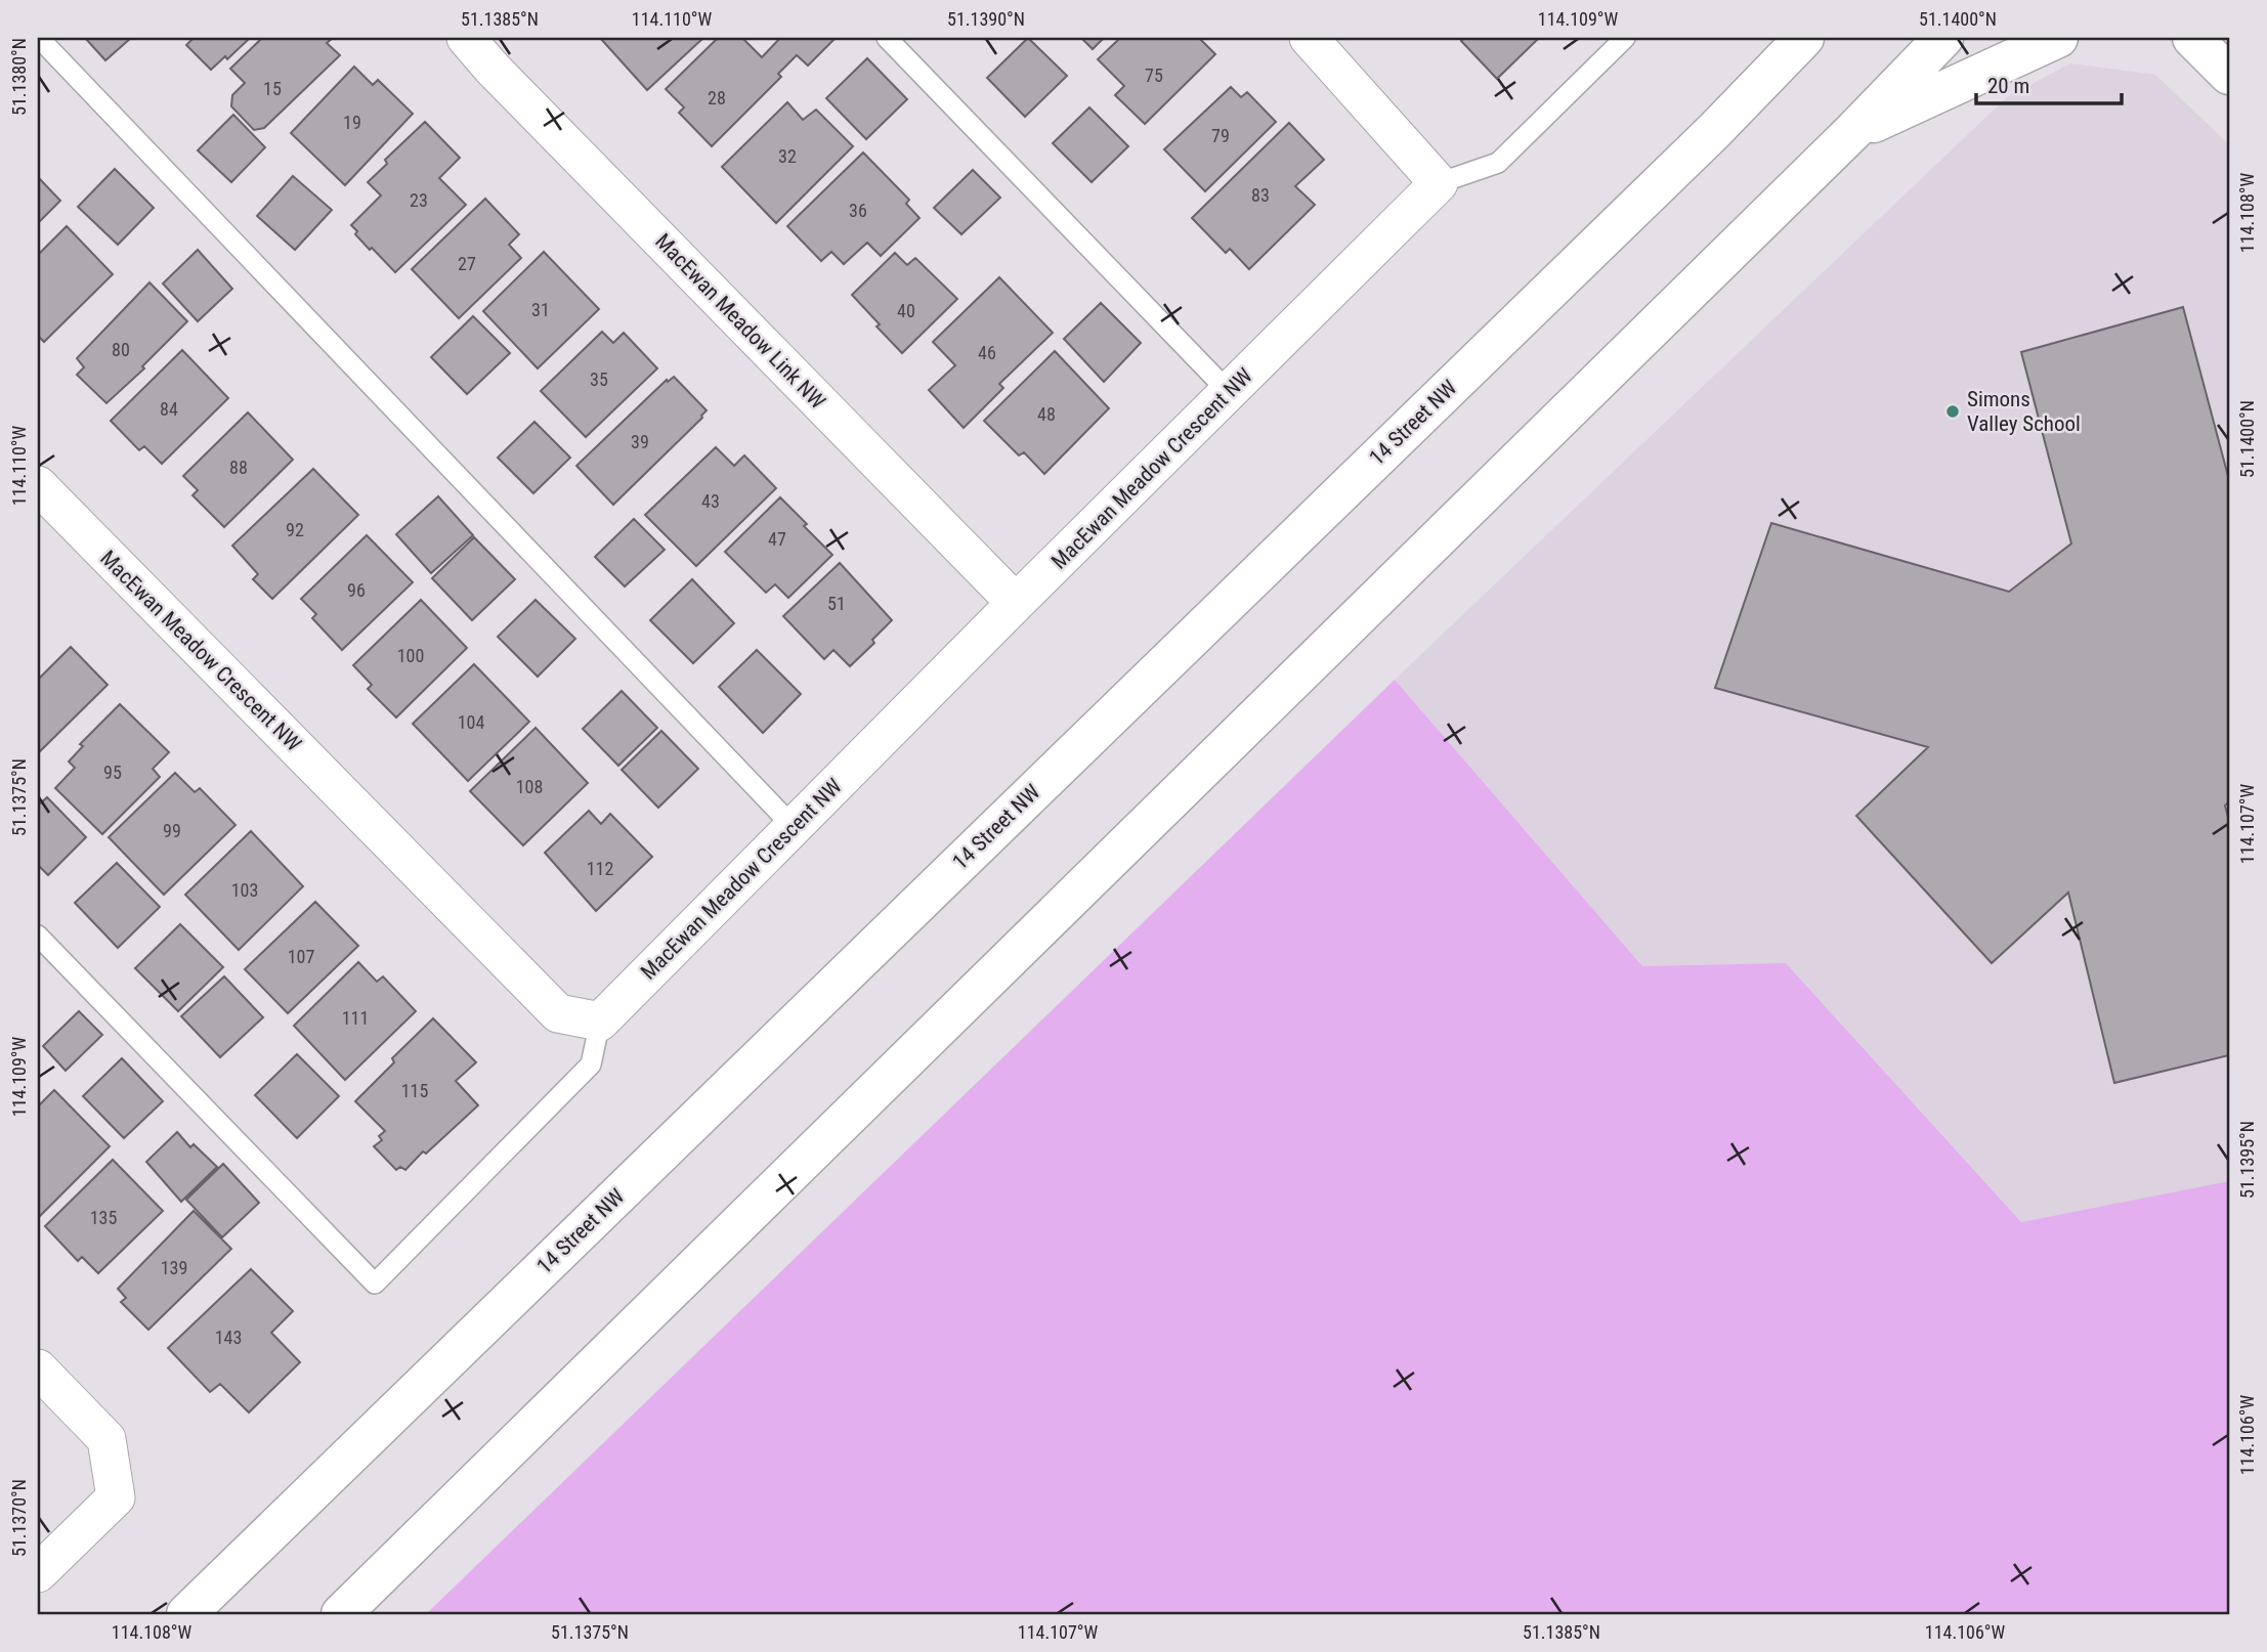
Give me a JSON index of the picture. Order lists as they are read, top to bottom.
{
  "streets": {
    "main road": ["14 Street NW"],
    "street": ["MacEwan Meadow Link NW", "MacEwan Meadow Crescent NW"]
  },
  "crossings": [
    ["MacEwan Meadow Link NW", "MacEwan Meadow Crescent NW"]
  ],
  "places": ["Simons Valley School"],
  "house_numbers": [
    "75",
    "15",
    "28",
    "19",
    "79",
    "32",
    "83",
    "23",
    "36",
    "27",
    "31",
    "40",
    "80",
    "46",
    "35",
    "84",
    "48",
    "39",
    "88",
    "43",
    "92",
    "47",
    "96",
    "51",
    "100",
    "104",
    "95",
    "108",
    "99",
    "112",
    "103",
    "107",
    "111",
    "115",
    "135",
    "139",
    "143"
  ],
  "scale_bar": "20 m",
  "coordinates": [
    "51.1385°N",
    "114.110°W",
    "51.1390°N",
    "114.109°W",
    "51.1400°N",
    "51.1380°N",
    "114.108°W",
    "51.1375°N",
    "114.107°W",
    "51.1395°N",
    "114.106°W",
    "51.1370°N"
  ]
}
